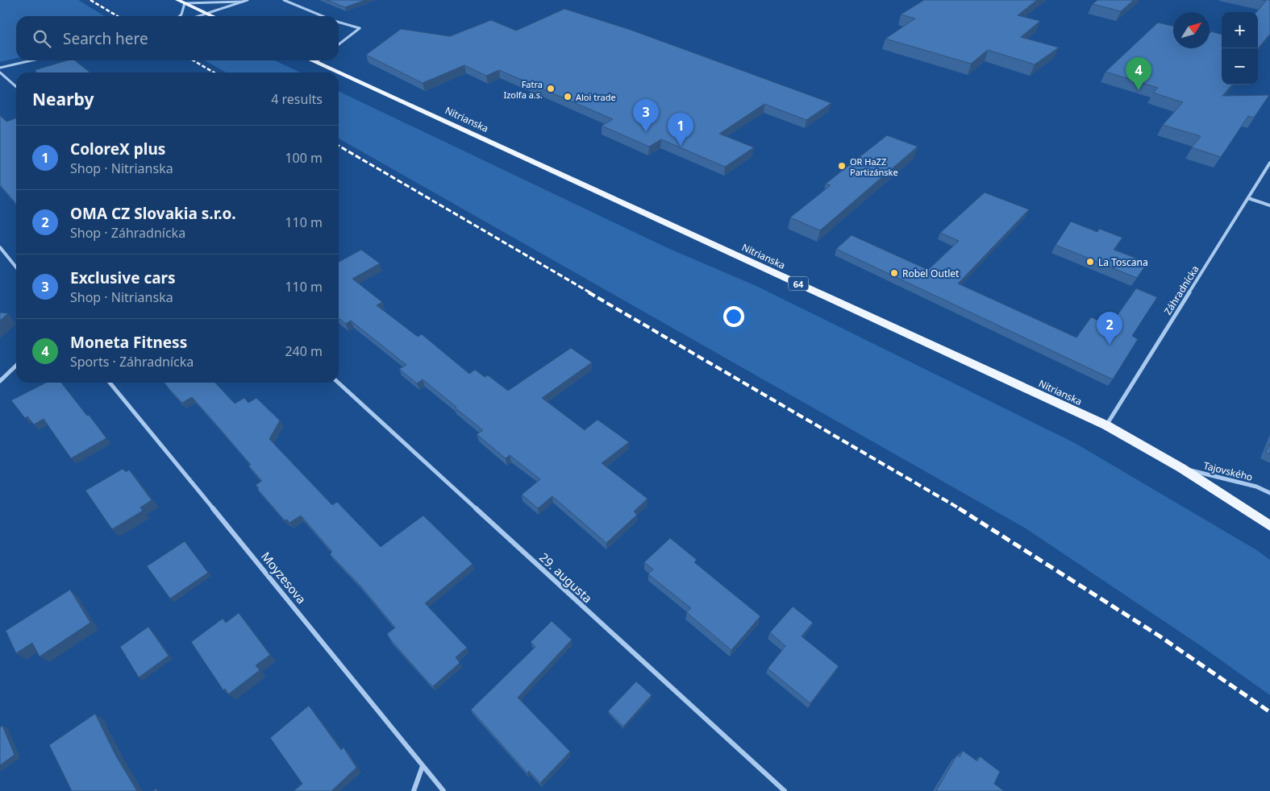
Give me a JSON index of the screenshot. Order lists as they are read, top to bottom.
{
  "streets": {
    "main road": ["Nitrianska", "64"],
    "street": [
      "Záhradnícka",
      "Tajovského",
      "Moyzesova",
      "29. augusta"
    ]
  },
  "crossings": [
    ["Nitrianska", "Záhradnícka"],
    ["Nitrianska", "Tajovského"]
  ],
  "places": [
    "Fatra Izolfa a.s.",
    "Aloi trade",
    "OR HaZZ Partizánske",
    "La Toscana",
    "Robel Outlet"
  ],
  "north": "top right",
  "page": {
    "map_buttons": ["+", "−"],
    "search": "Search here",
    "pins": [
      "4",
      "3",
      "1",
      "2"
    ],
    "heading": ["Nearby", "4 results"],
    "list": [
      {
        "mark": "1",
        "name": "ColoreX plus",
        "note": "Shop · Nitrianska",
        "value": "100 m"
      },
      {
        "mark": "2",
        "name": "OMA CZ Slovakia s.r.o.",
        "note": "Shop · Záhradnícka",
        "value": "110 m"
      },
      {
        "mark": "3",
        "name": "Exclusive cars",
        "note": "Shop · Nitrianska",
        "value": "110 m"
      },
      {
        "mark": "4",
        "name": "Moneta Fitness",
        "note": "Sports · Záhradnícka",
        "value": "240 m"
      }
    ]
  }
}
